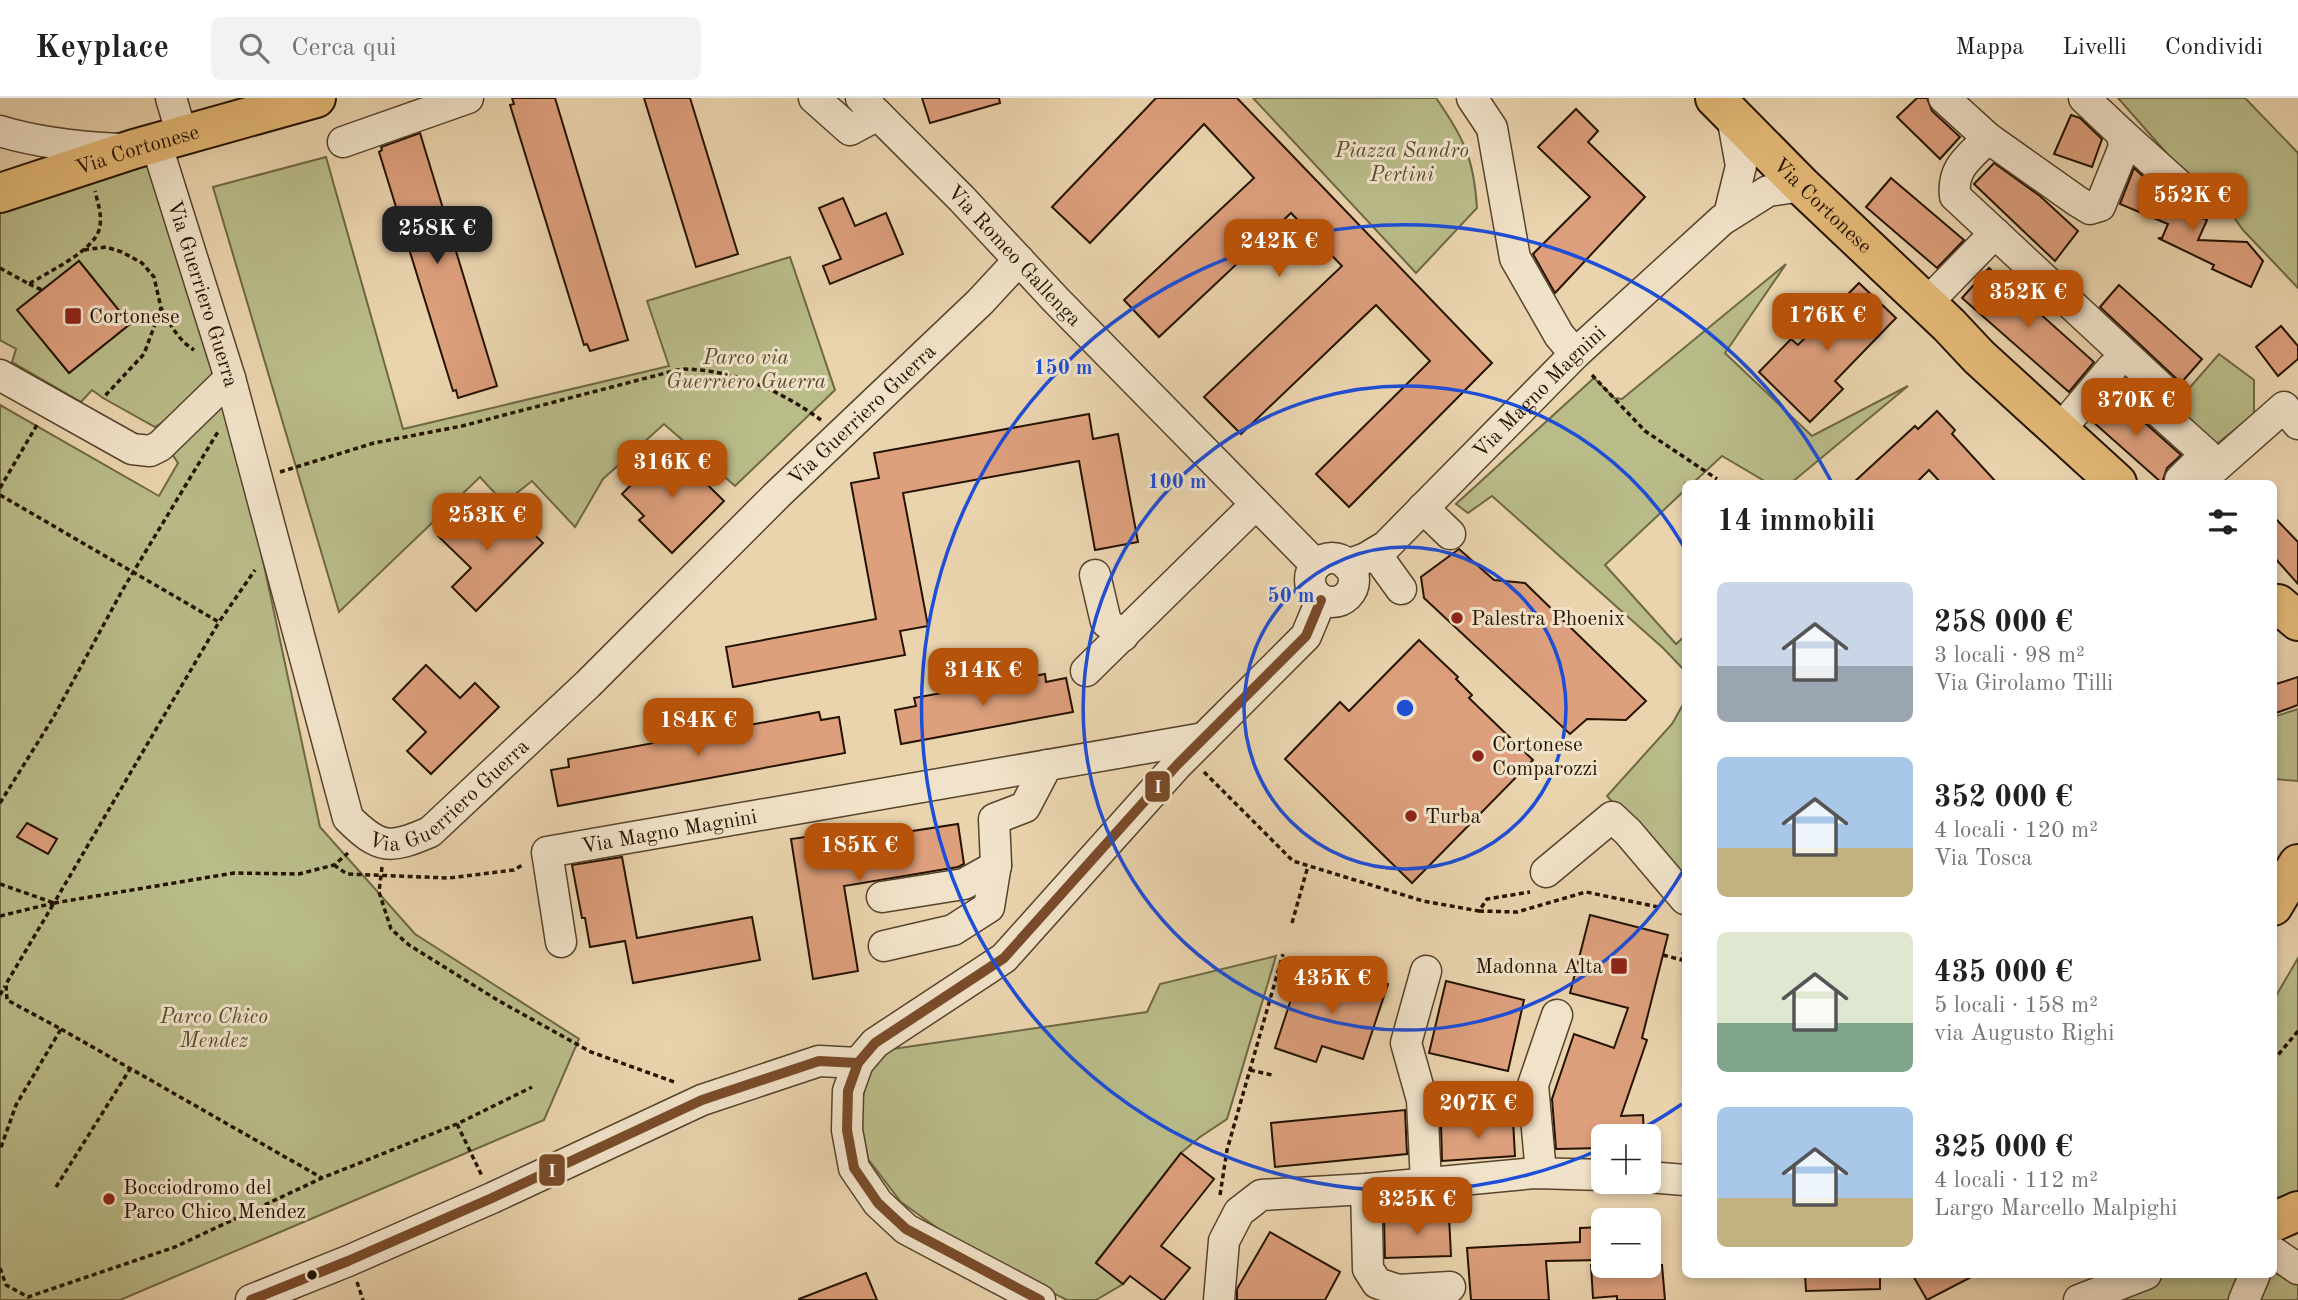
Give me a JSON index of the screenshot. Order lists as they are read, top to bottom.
{
  "streets": {
    "main road": ["Via Cortonese"],
    "street": ["Via Romeo Gallenga", "Via Guerriero Guerra", "Via Magno Magnini"]
  },
  "crossings": [
    ["Via Cortonese", "Via Guerriero Guerra"],
    ["Via Cortonese", "Via Magno Magnini"],
    ["Via Romeo Gallenga", "Via Guerriero Guerra"],
    ["Via Romeo Gallenga", "Via Magno Magnini"]
  ],
  "parks": ["Piazza Sandro Pertini", "Parco via Guerriero Guerra", "Parco Chico Mendez"],
  "places": {
    "transit": ["Cortonese", "Madonna Alta"],
    "other": [
      "Palestra Phoenix",
      "Cortonese Comparozzi",
      "Turba",
      "Bocciodromo del Parco Chico Mendez"
    ]
  },
  "lines": ["transit line I"],
  "page": {
    "header": "Keyplace",
    "search": "Cerca qui",
    "nav": ["Mappa", "Livelli", "Condividi"],
    "price": [
      "552K €",
      "258K €",
      "242K €",
      "352K €",
      "176K €",
      "370K €",
      "316K €",
      "253K €",
      "314K €",
      "184K €",
      "185K €",
      "435K €",
      "207K €",
      "325K €"
    ],
    "heading": "14 immobili",
    "list": [
      {
        "name": "258 000 €",
        "note": "3 locali · 98 m² · Via Girolamo Tilli"
      },
      {
        "name": "352 000 €",
        "note": "4 locali · 120 m² · Via Tosca"
      },
      {
        "name": "435 000 €",
        "note": "5 locali · 158 m² · via Augusto Righi"
      },
      {
        "name": "325 000 €",
        "note": "4 locali · 112 m² · Largo Marcello Malpighi"
      }
    ],
    "map_buttons": ["+", "−"]
  },
  "rings": ["150 m", "100 m", "50 m"]
}
